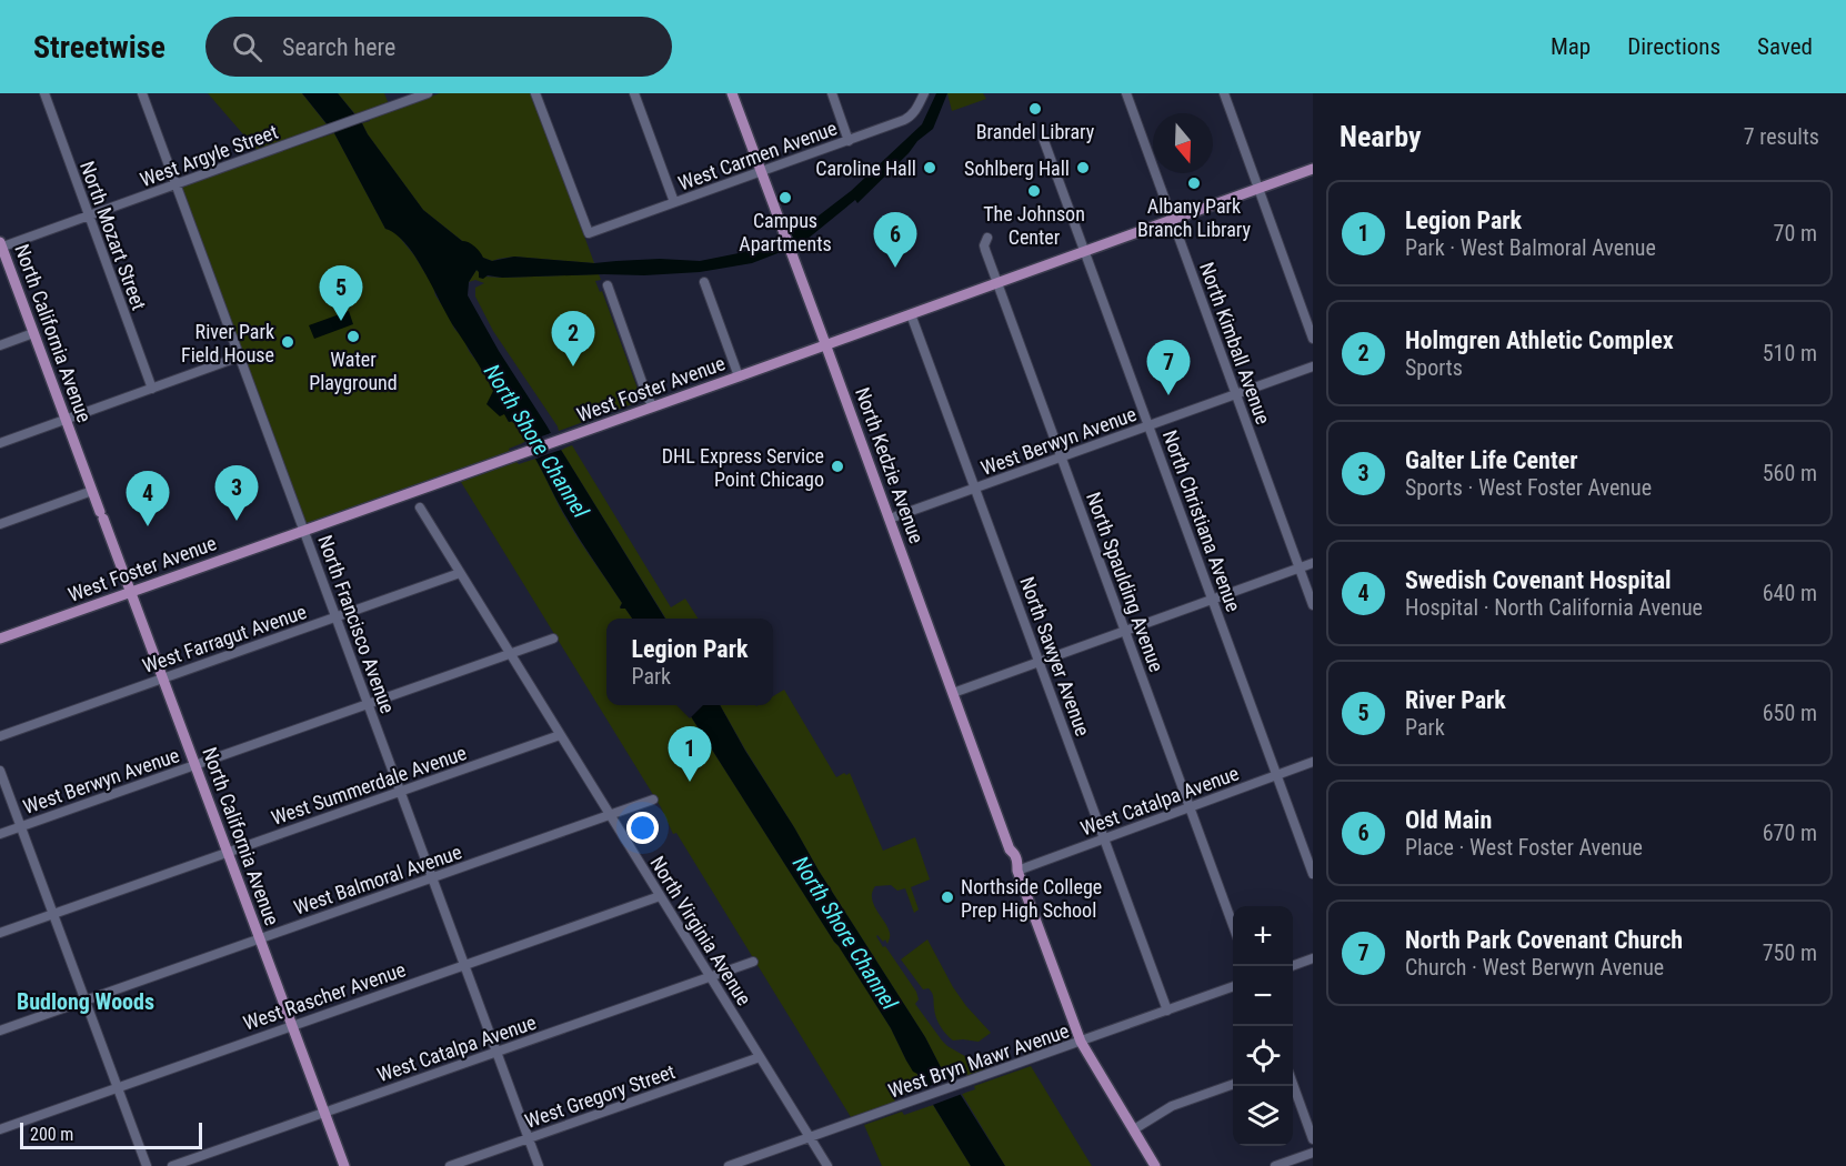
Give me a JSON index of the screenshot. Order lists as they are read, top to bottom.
{
  "streets": {
    "main road": ["North California Avenue", "West Foster Avenue", "North Kedzie Avenue"],
    "street": [
      "West Argyle Street",
      "West Carmen Avenue",
      "North Mozart Street",
      "North Kimball Avenue",
      "West Berwyn Avenue",
      "North Christiana Avenue",
      "North Spaulding Avenue",
      "North Francisco Avenue",
      "West Farragut Avenue",
      "North Sawyer Avenue",
      "West Summerdale Avenue",
      "West Catalpa Avenue",
      "West Balmoral Avenue",
      "North Virginia Avenue",
      "West Rascher Avenue",
      "West Bryn Mawr Avenue",
      "West Gregory Street"
    ]
  },
  "crossings": [
    ["West Argyle Street", "North Mozart Street"],
    ["West Argyle Street", "North California Avenue"],
    ["West Argyle Street", "North Francisco Avenue"],
    ["West Carmen Avenue", "North Kedzie Avenue"],
    ["North California Avenue", "West Foster Avenue"],
    ["North California Avenue", "West Berwyn Avenue"],
    ["North California Avenue", "West Farragut Avenue"],
    ["North California Avenue", "West Summerdale Avenue"],
    ["North California Avenue", "West Catalpa Avenue"],
    ["North California Avenue", "West Balmoral Avenue"],
    ["North California Avenue", "West Rascher Avenue"],
    ["North Kimball Avenue", "West Foster Avenue"],
    ["North Kimball Avenue", "West Berwyn Avenue"],
    ["West Foster Avenue", "North Kedzie Avenue"],
    ["West Foster Avenue", "North Christiana Avenue"],
    ["West Foster Avenue", "North Spaulding Avenue"],
    ["West Foster Avenue", "North Francisco Avenue"],
    ["West Foster Avenue", "North Sawyer Avenue"],
    ["West Berwyn Avenue", "North Kedzie Avenue"],
    ["West Berwyn Avenue", "North Christiana Avenue"],
    ["West Berwyn Avenue", "North Spaulding Avenue"],
    ["West Berwyn Avenue", "North Francisco Avenue"],
    ["West Berwyn Avenue", "North Sawyer Avenue"],
    ["West Berwyn Avenue", "North Virginia Avenue"],
    ["North Kedzie Avenue", "West Catalpa Avenue"],
    ["North Kedzie Avenue", "West Bryn Mawr Avenue"],
    ["North Christiana Avenue", "West Catalpa Avenue"],
    ["North Spaulding Avenue", "West Catalpa Avenue"],
    ["North Francisco Avenue", "West Farragut Avenue"],
    ["North Francisco Avenue", "West Summerdale Avenue"],
    ["North Francisco Avenue", "West Catalpa Avenue"],
    ["North Francisco Avenue", "West Balmoral Avenue"],
    ["North Francisco Avenue", "West Rascher Avenue"],
    ["North Francisco Avenue", "West Gregory Street"],
    ["West Farragut Avenue", "North Virginia Avenue"],
    ["North Sawyer Avenue", "West Catalpa Avenue"],
    ["North Sawyer Avenue", "West Bryn Mawr Avenue"],
    ["West Summerdale Avenue", "North Virginia Avenue"],
    ["West Catalpa Avenue", "North Virginia Avenue"],
    ["West Balmoral Avenue", "North Virginia Avenue"],
    ["North Virginia Avenue", "West Rascher Avenue"],
    ["North Virginia Avenue", "West Bryn Mawr Avenue"],
    ["North Virginia Avenue", "West Gregory Street"]
  ],
  "districts": ["Budlong Woods"],
  "water": ["North Shore Channel"],
  "places": [
    "Brandel Library",
    "Caroline Hall",
    "Sohlberg Hall",
    "Albany Park Branch Library",
    "The Johnson Center",
    "Campus Apartments",
    "Water Playground",
    "River Park Field House",
    "DHL Express Service Point Chicago",
    "Northside College Prep High School"
  ],
  "scale_bar": "200 m",
  "north": "bottom",
  "page": {
    "header": "Streetwise",
    "search": "Search here",
    "nav": ["Map", "Directions", "Saved"],
    "heading": ["Nearby", "7 results"],
    "list": [
      {
        "mark": "1",
        "name": "Legion Park",
        "note": "Park · West Balmoral Avenue",
        "value": "70 m"
      },
      {
        "mark": "2",
        "name": "Holmgren Athletic Complex",
        "note": "Sports",
        "value": "510 m"
      },
      {
        "mark": "3",
        "name": "Galter Life Center",
        "note": "Sports · West Foster Avenue",
        "value": "560 m"
      },
      {
        "mark": "4",
        "name": "Swedish Covenant Hospital",
        "note": "Hospital · North California Avenue",
        "value": "640 m"
      },
      {
        "mark": "5",
        "name": "River Park",
        "note": "Park",
        "value": "650 m"
      },
      {
        "mark": "6",
        "name": "Old Main",
        "note": "Place · West Foster Avenue",
        "value": "670 m"
      },
      {
        "mark": "7",
        "name": "North Park Covenant Church",
        "note": "Church · West Berwyn Avenue",
        "value": "750 m"
      }
    ],
    "pins": [
      "6",
      "5",
      "2",
      "7",
      "3",
      "4",
      "1"
    ],
    "popup": ["Legion Park", "Park"],
    "map_buttons": ["+", "−"],
    "scale": "200 m"
  }
}
